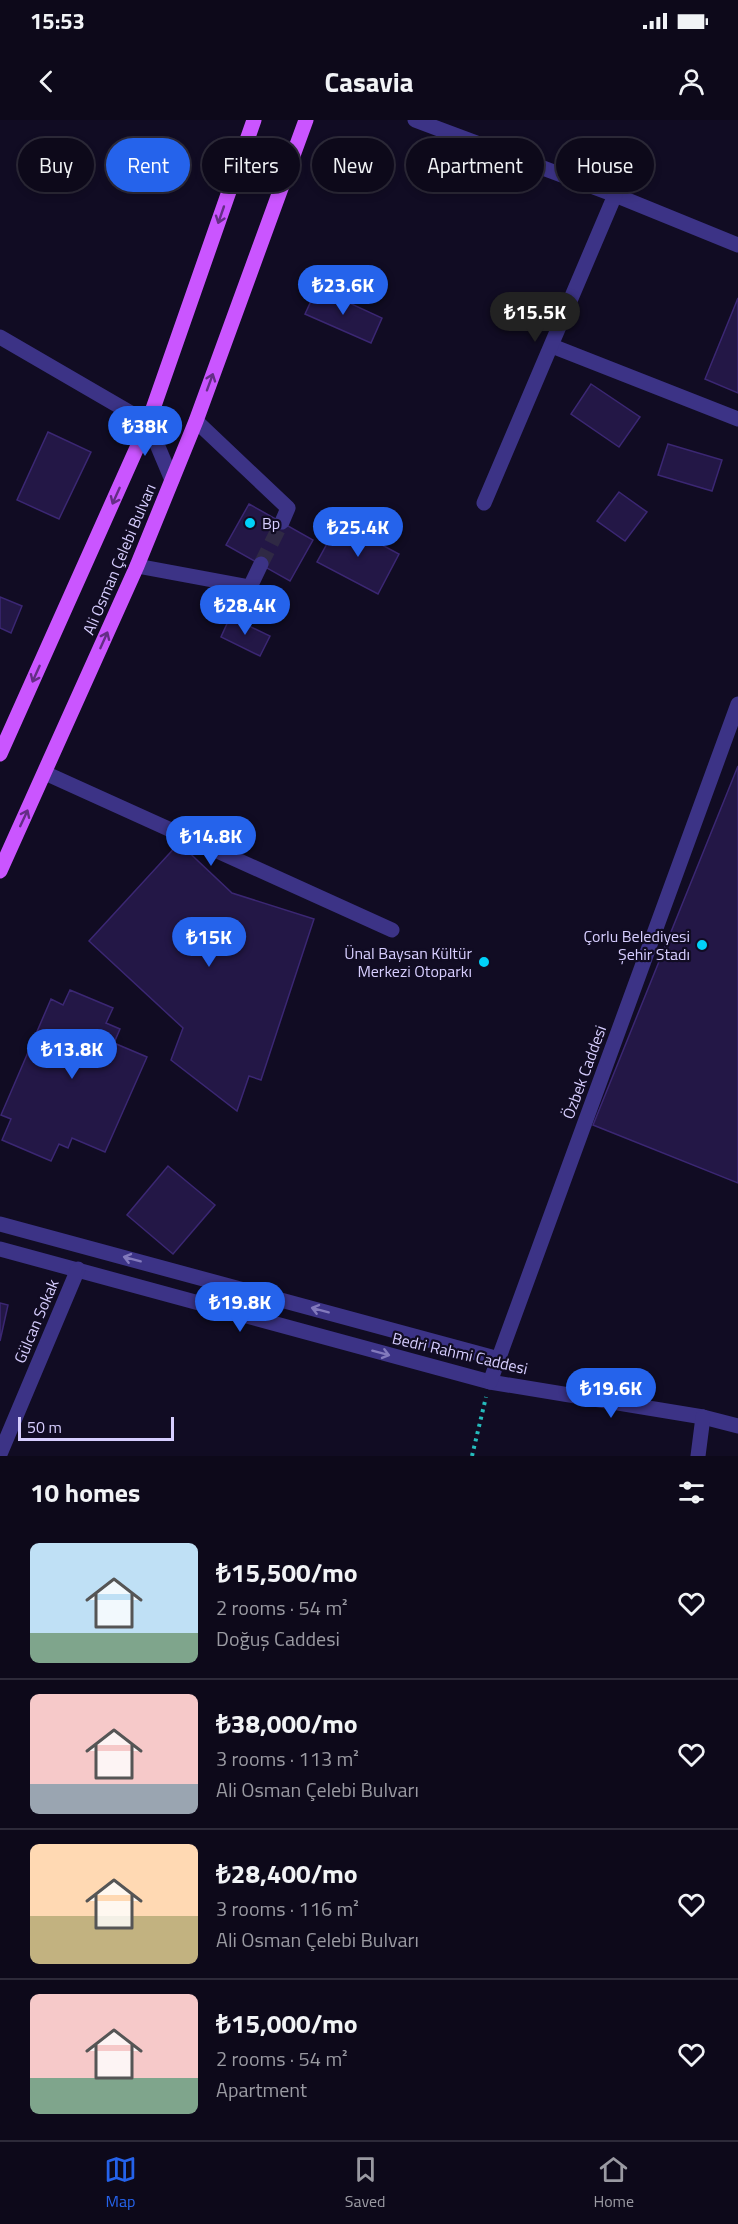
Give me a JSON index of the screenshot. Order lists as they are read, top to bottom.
{
  "streets": {
    "main road": ["Ali Osman Çelebi Bulvarı"],
    "street": ["Özbek Caddesi", "Gülcan Sokak", "Bedri Rahmi Caddesi"]
  },
  "crossings": [
    ["Özbek Caddesi", "Bedri Rahmi Caddesi"],
    ["Gülcan Sokak", "Bedri Rahmi Caddesi"]
  ],
  "places": ["Bp", "Çorlu Belediyesi Şehir Stadı", "Ünal Baysan Kültür Merkezi Otoparkı"],
  "scale_bar": "50 m",
  "page": {
    "status": "15:53",
    "header": "Casavia",
    "chip": [
      "Buy",
      "Rent",
      "Filters",
      "New",
      "Apartment",
      "House"
    ],
    "price": [
      "₺23.6K",
      "₺15.5K",
      "₺38K",
      "₺25.4K",
      "₺28.4K",
      "₺14.8K",
      "₺15K",
      "₺13.8K",
      "₺19.8K",
      "₺19.6K"
    ],
    "scale": "50 m",
    "heading": "10 homes",
    "list": [
      {
        "name": "₺15,500/mo",
        "note": "2 rooms · 54 m² · Doğuş Caddesi"
      },
      {
        "name": "₺38,000/mo",
        "note": "3 rooms · 113 m² · Ali Osman Çelebi Bulvarı"
      },
      {
        "name": "₺28,400/mo",
        "note": "3 rooms · 116 m² · Ali Osman Çelebi Bulvarı"
      },
      {
        "name": "₺15,000/mo",
        "note": "2 rooms · 54 m² · Apartment"
      }
    ],
    "tabs": ["Map", "Saved", "Home"]
  }
}
